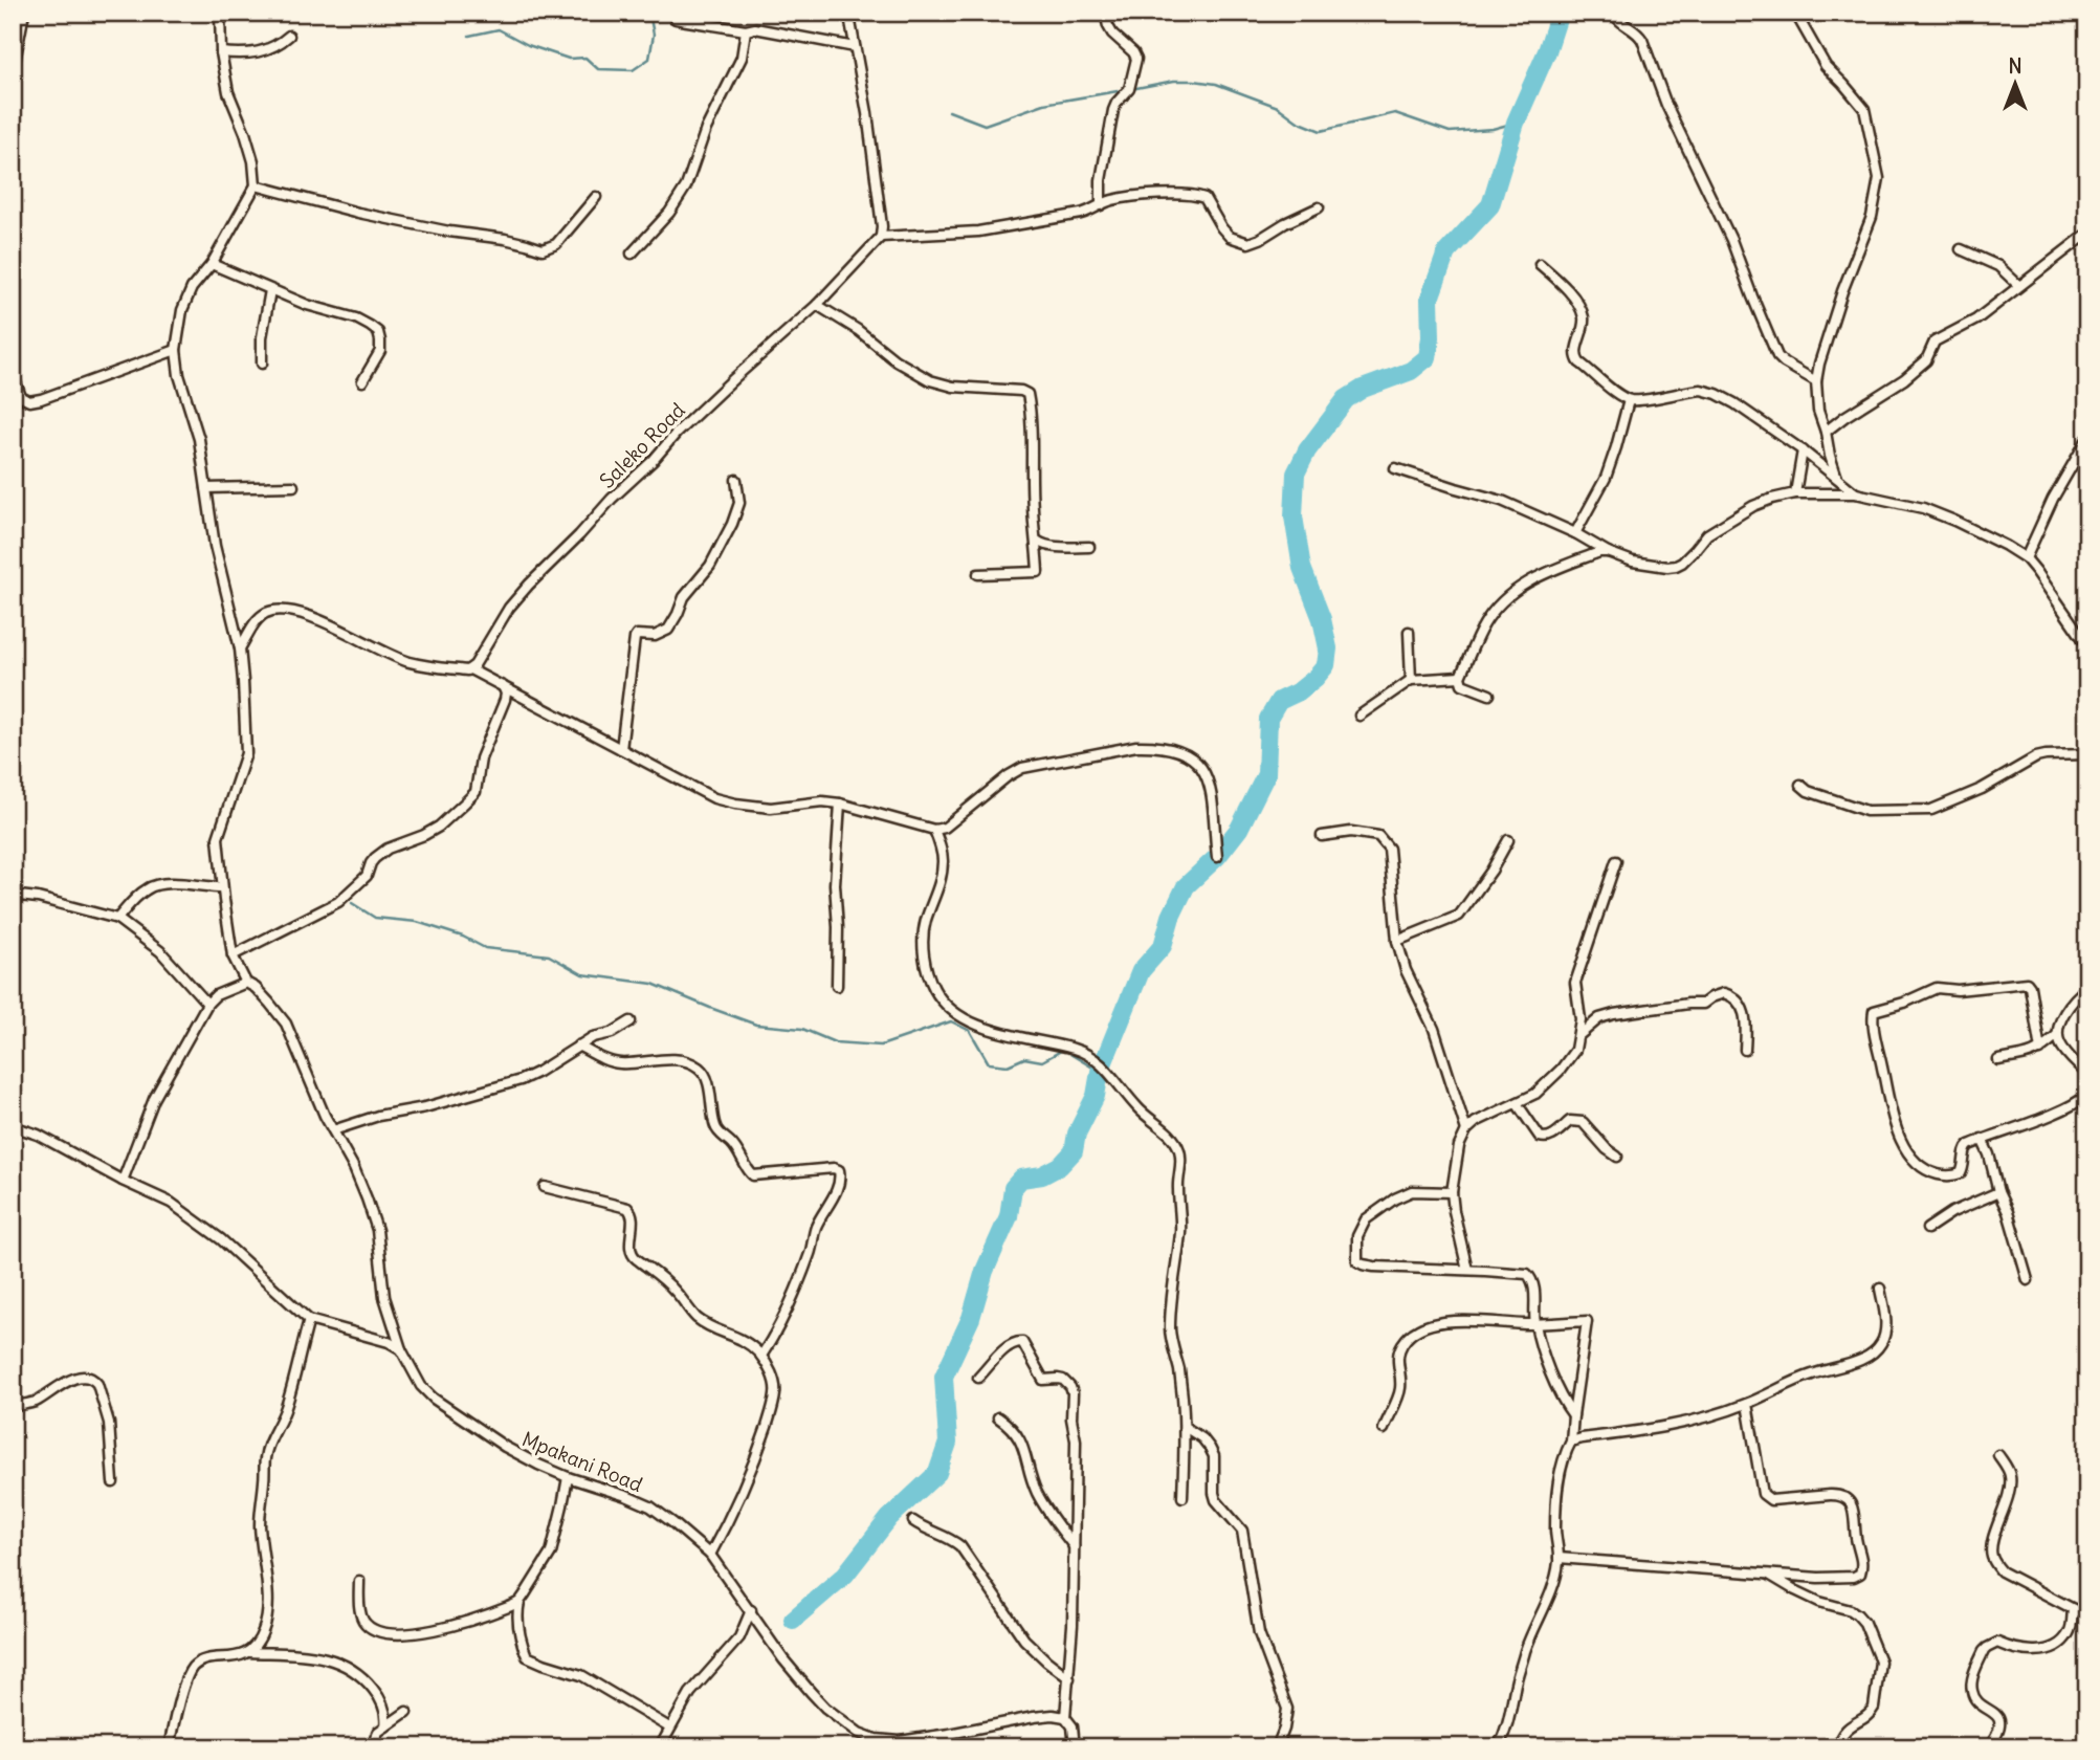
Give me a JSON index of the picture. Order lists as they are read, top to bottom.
{
  "streets": {
    "street": ["Saleko Road", "Mpakani Road"]
  },
  "north": "top"
}
